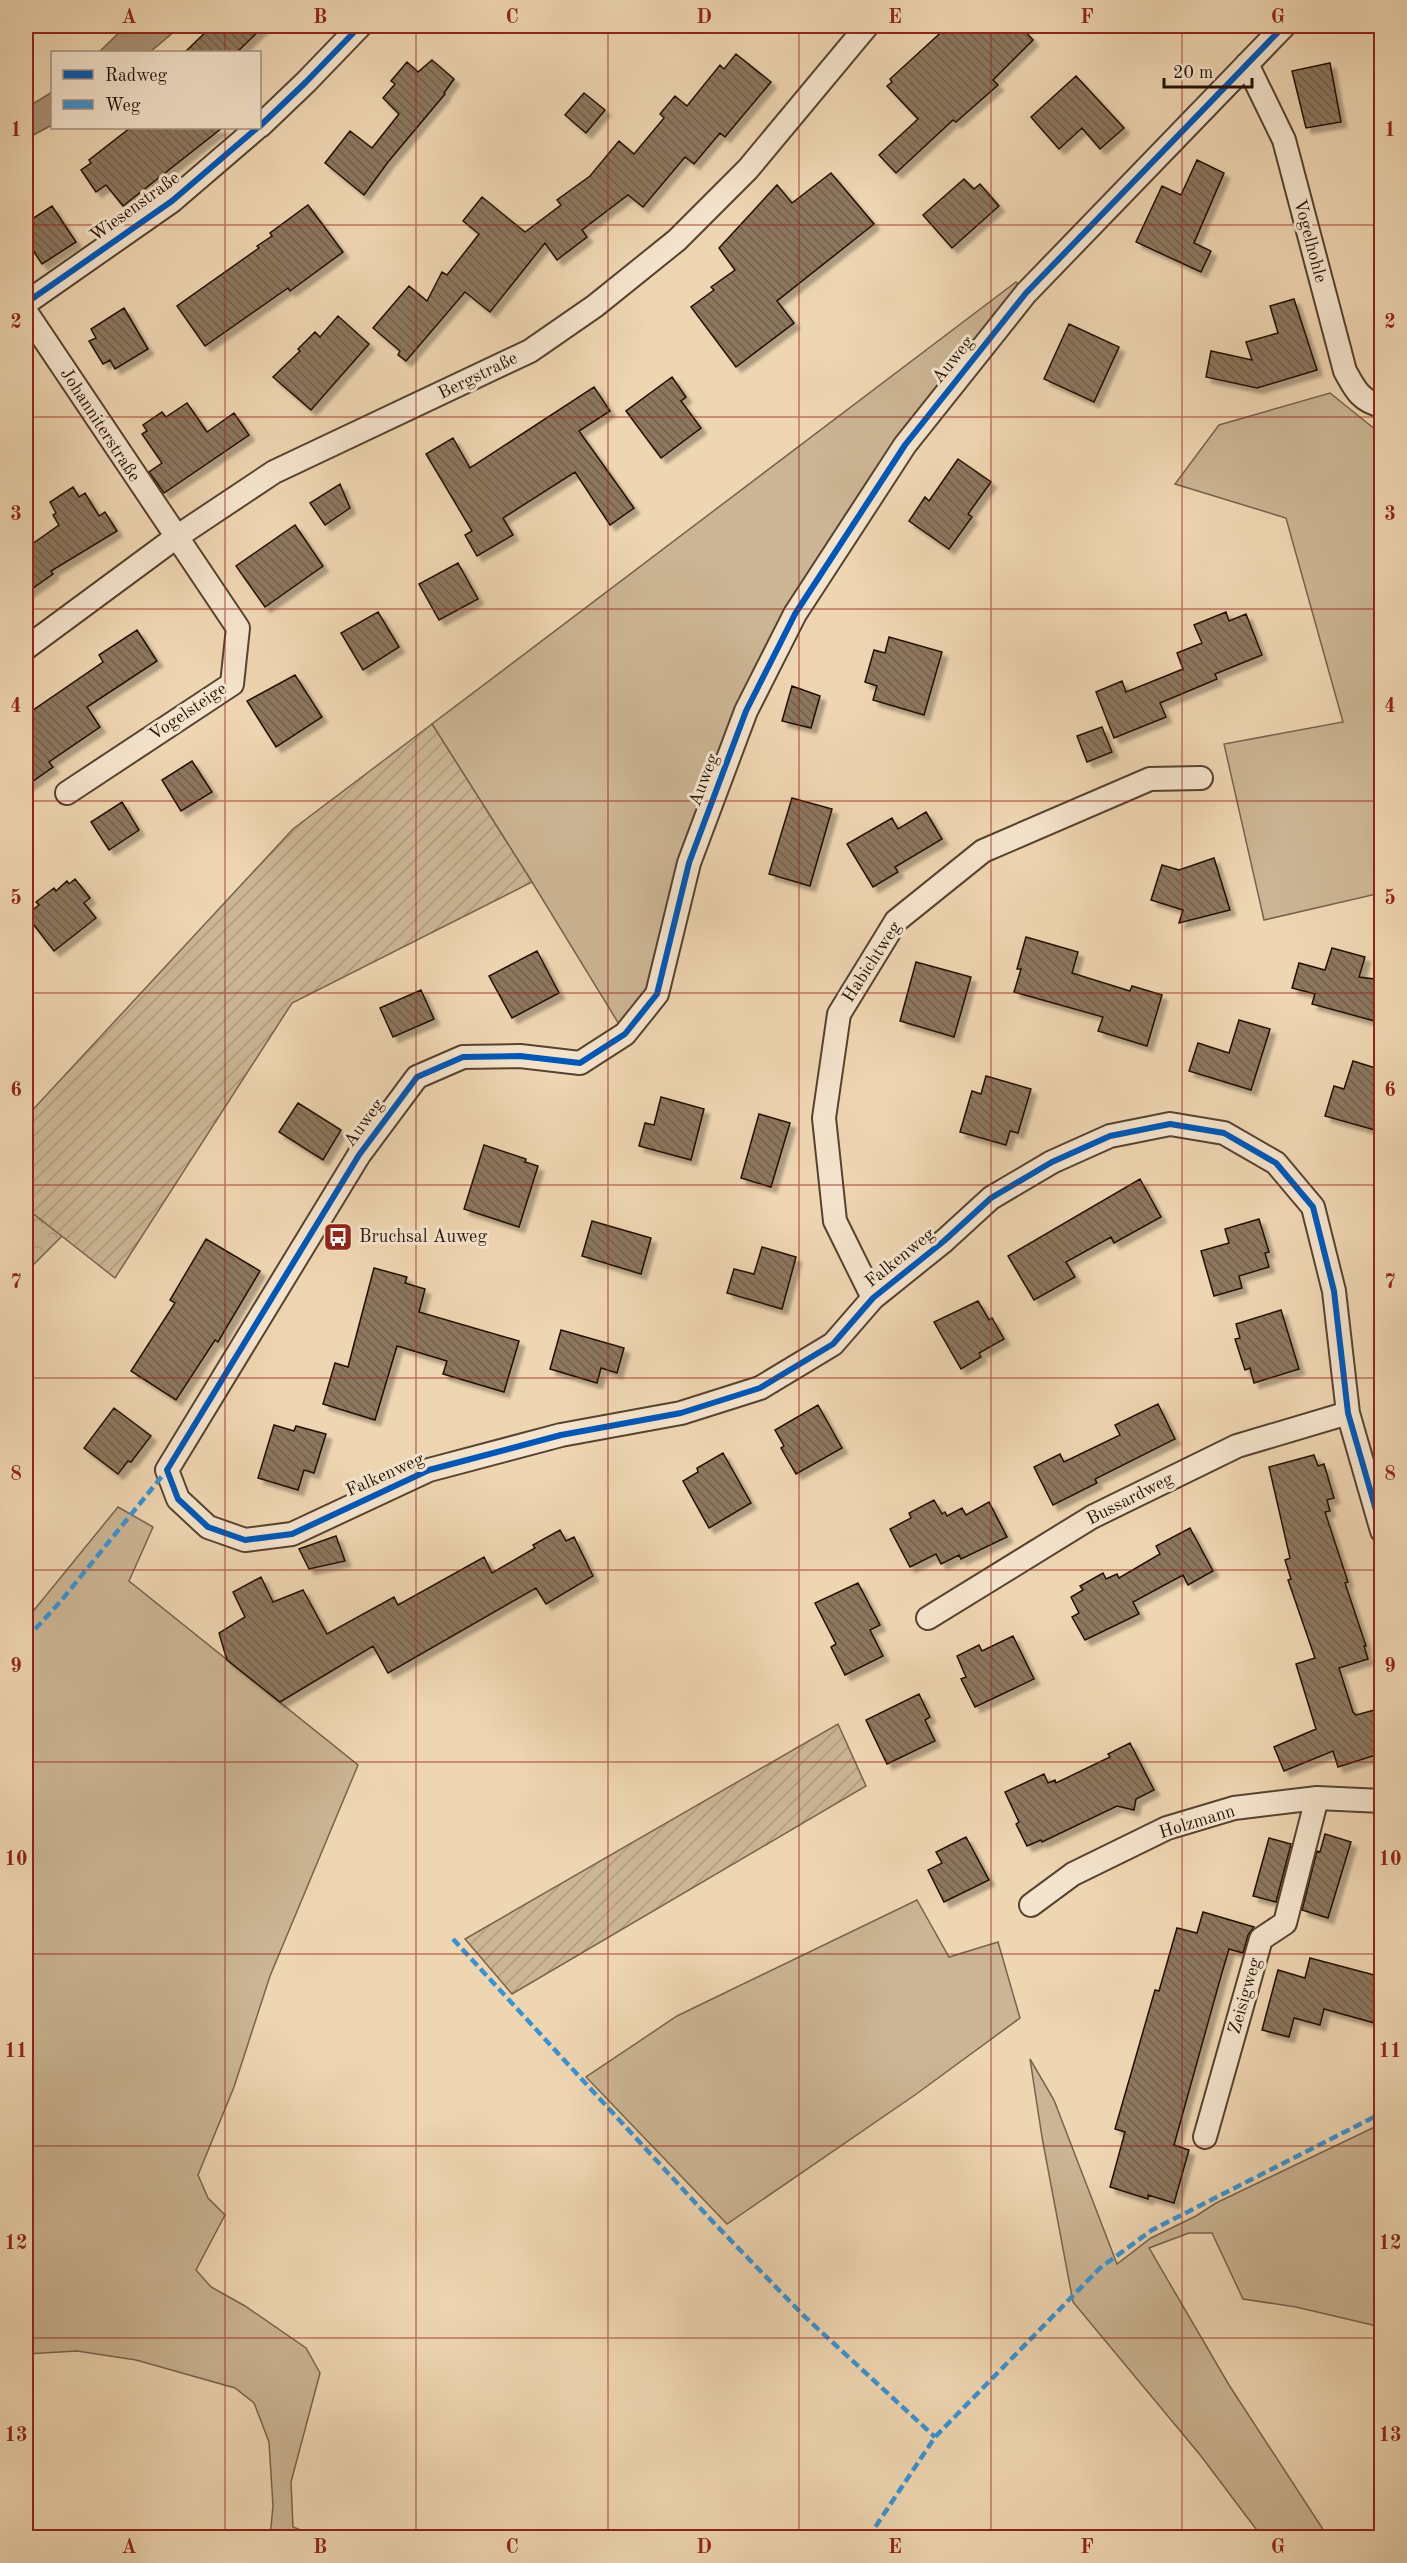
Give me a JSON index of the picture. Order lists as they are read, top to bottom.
{
  "streets": {
    "street": [
      "Wiesenstraße",
      "Vogelhohle",
      "Auweg",
      "Bergstraße",
      "Johanniterstraße",
      "Vogelsteige",
      "Habichtweg",
      "Falkenweg",
      "Bussardweg",
      "Holzmann",
      "Zeisigweg"
    ]
  },
  "crossings": [
    ["Vogelhohle", "Auweg"],
    ["Auweg", "Falkenweg"],
    ["Bergstraße", "Johanniterstraße"],
    ["Bergstraße", "Vogelsteige"],
    ["Johanniterstraße", "Vogelsteige"],
    ["Habichtweg", "Falkenweg"],
    ["Falkenweg", "Bussardweg"],
    ["Holzmann", "Zeisigweg"]
  ],
  "places": {
    "bus stop": ["Bruchsal Auweg"]
  },
  "legend": ["Radweg", "Weg"],
  "scale_bar": "20 m",
  "grid": {
    "columns": [
      "A",
      "B",
      "C",
      "D",
      "E",
      "F",
      "G"
    ],
    "rows": [
      "1",
      "2",
      "3",
      "4",
      "5",
      "6",
      "7",
      "8",
      "9",
      "10",
      "11",
      "12",
      "13"
    ]
  }
}
